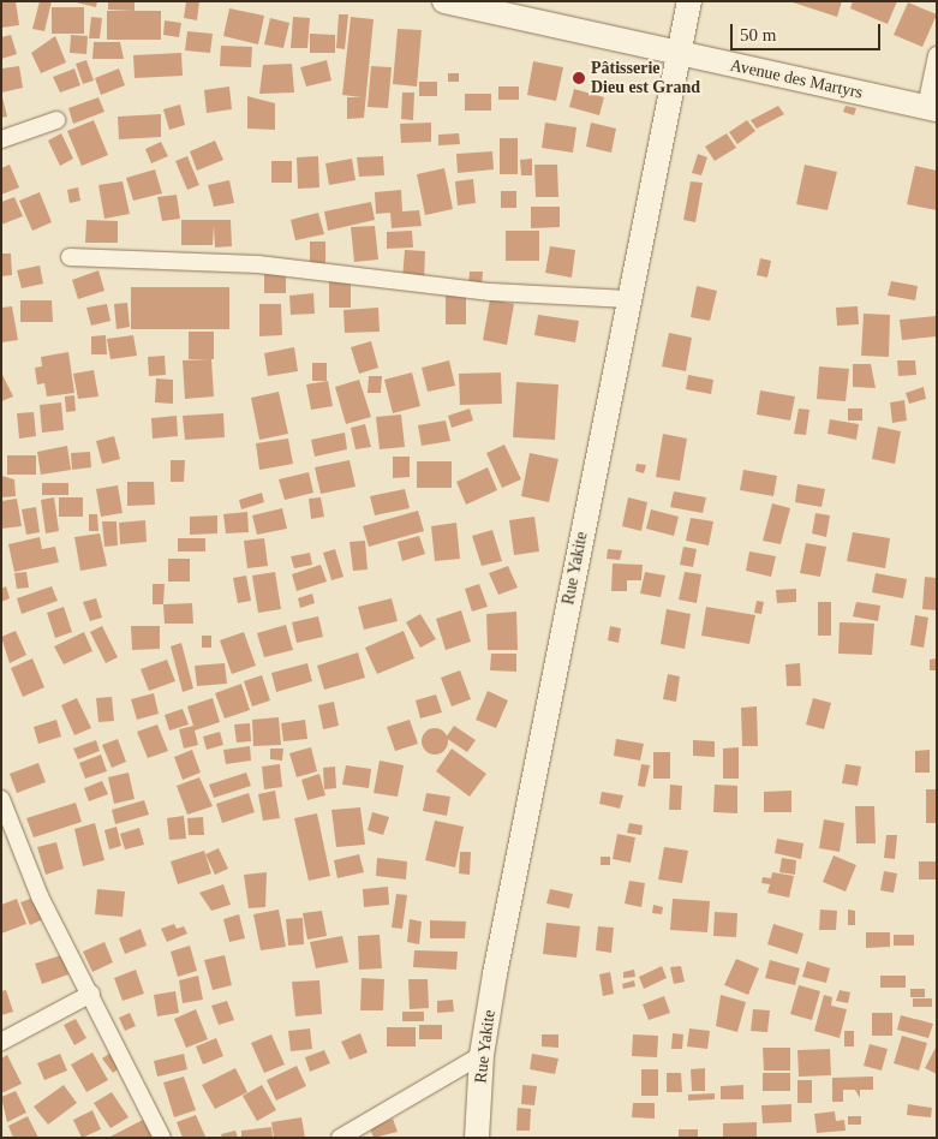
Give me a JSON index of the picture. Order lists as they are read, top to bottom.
{
  "streets": {
    "main road": ["Avenue des Martyrs", "Rue Yakite"]
  },
  "crossings": [
    ["Avenue des Martyrs", "Rue Yakite"]
  ],
  "places": ["Pâtisserie Dieu est Grand"],
  "scale_bar": "50 m"
}
